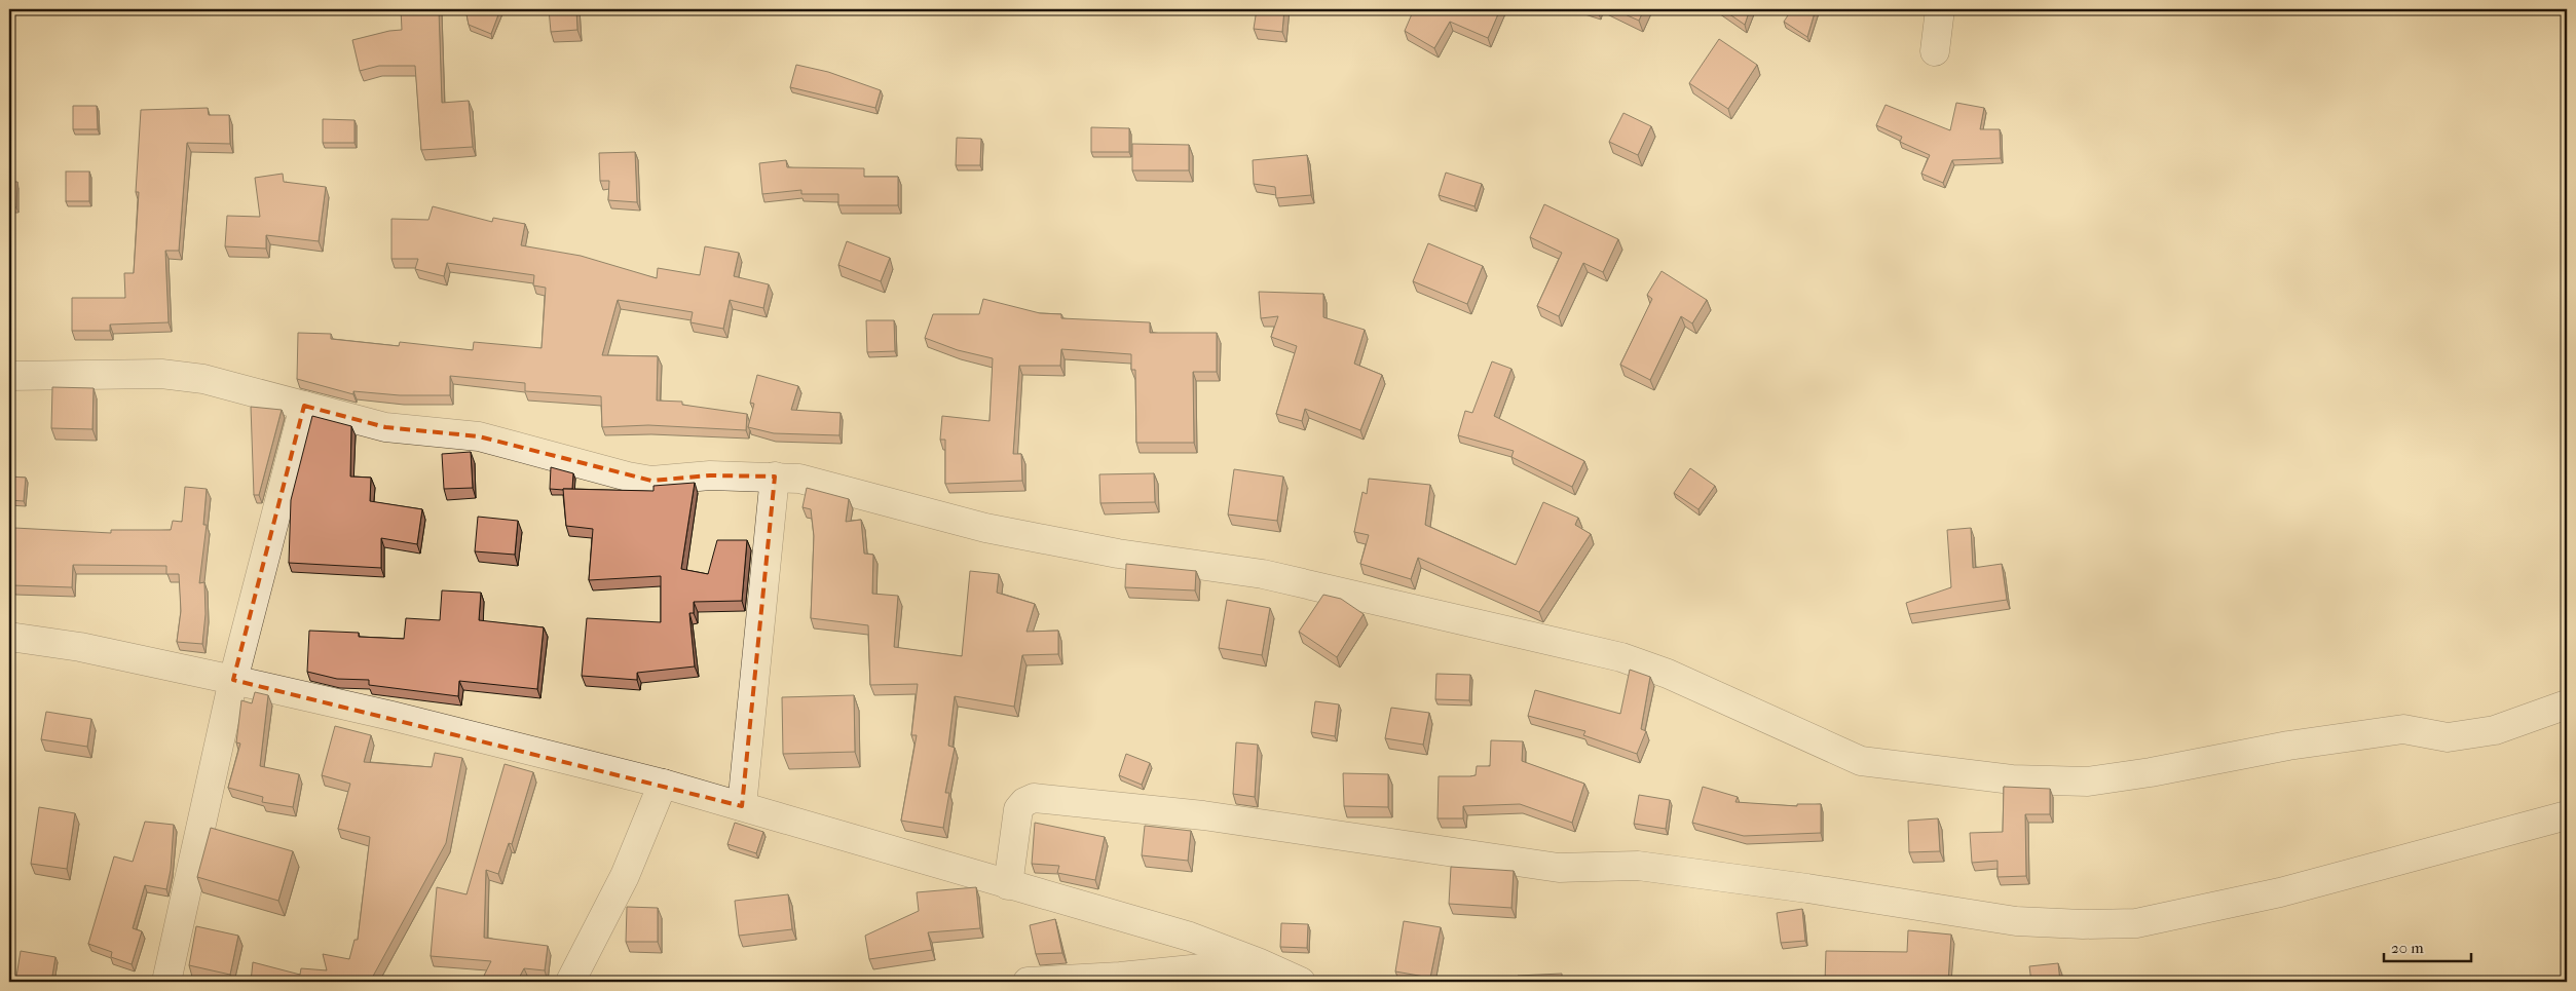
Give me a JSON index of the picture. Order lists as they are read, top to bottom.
{
  "scale_bar": "20 m"
}
